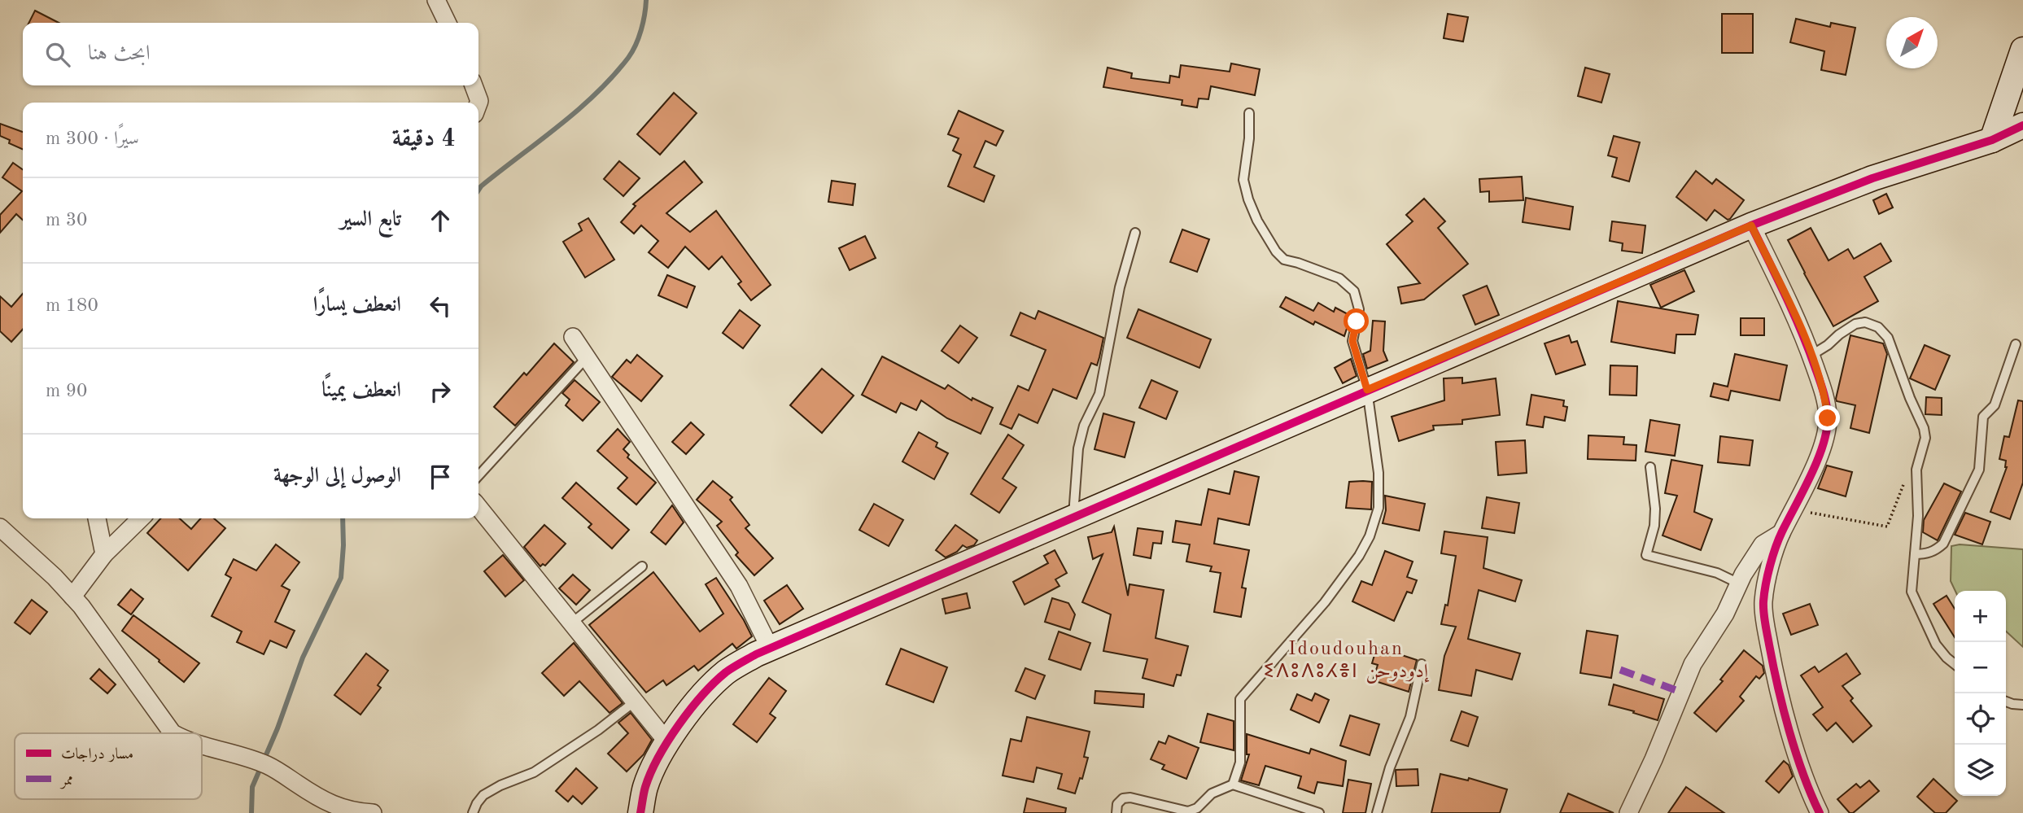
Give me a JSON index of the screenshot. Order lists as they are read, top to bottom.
{
  "districts": ["Idoudouhan ⵉⴷⵓⴷⵓⵃⴻⵏ إدودوحن"],
  "legend": ["مسار دراجات", "ممر"],
  "north": "top right",
  "page": {
    "search": "ابحث هنا",
    "heading": ["4 دقيقة", "سيرًا · 300 m"],
    "list": [
      ["تابع السير", "30 m"],
      ["انعطف يسارًا", "180 m"],
      ["انعطف يمينًا", "90 m"],
      "الوصول إلى الوجهة"
    ],
    "map_buttons": ["+", "−"]
  }
}
